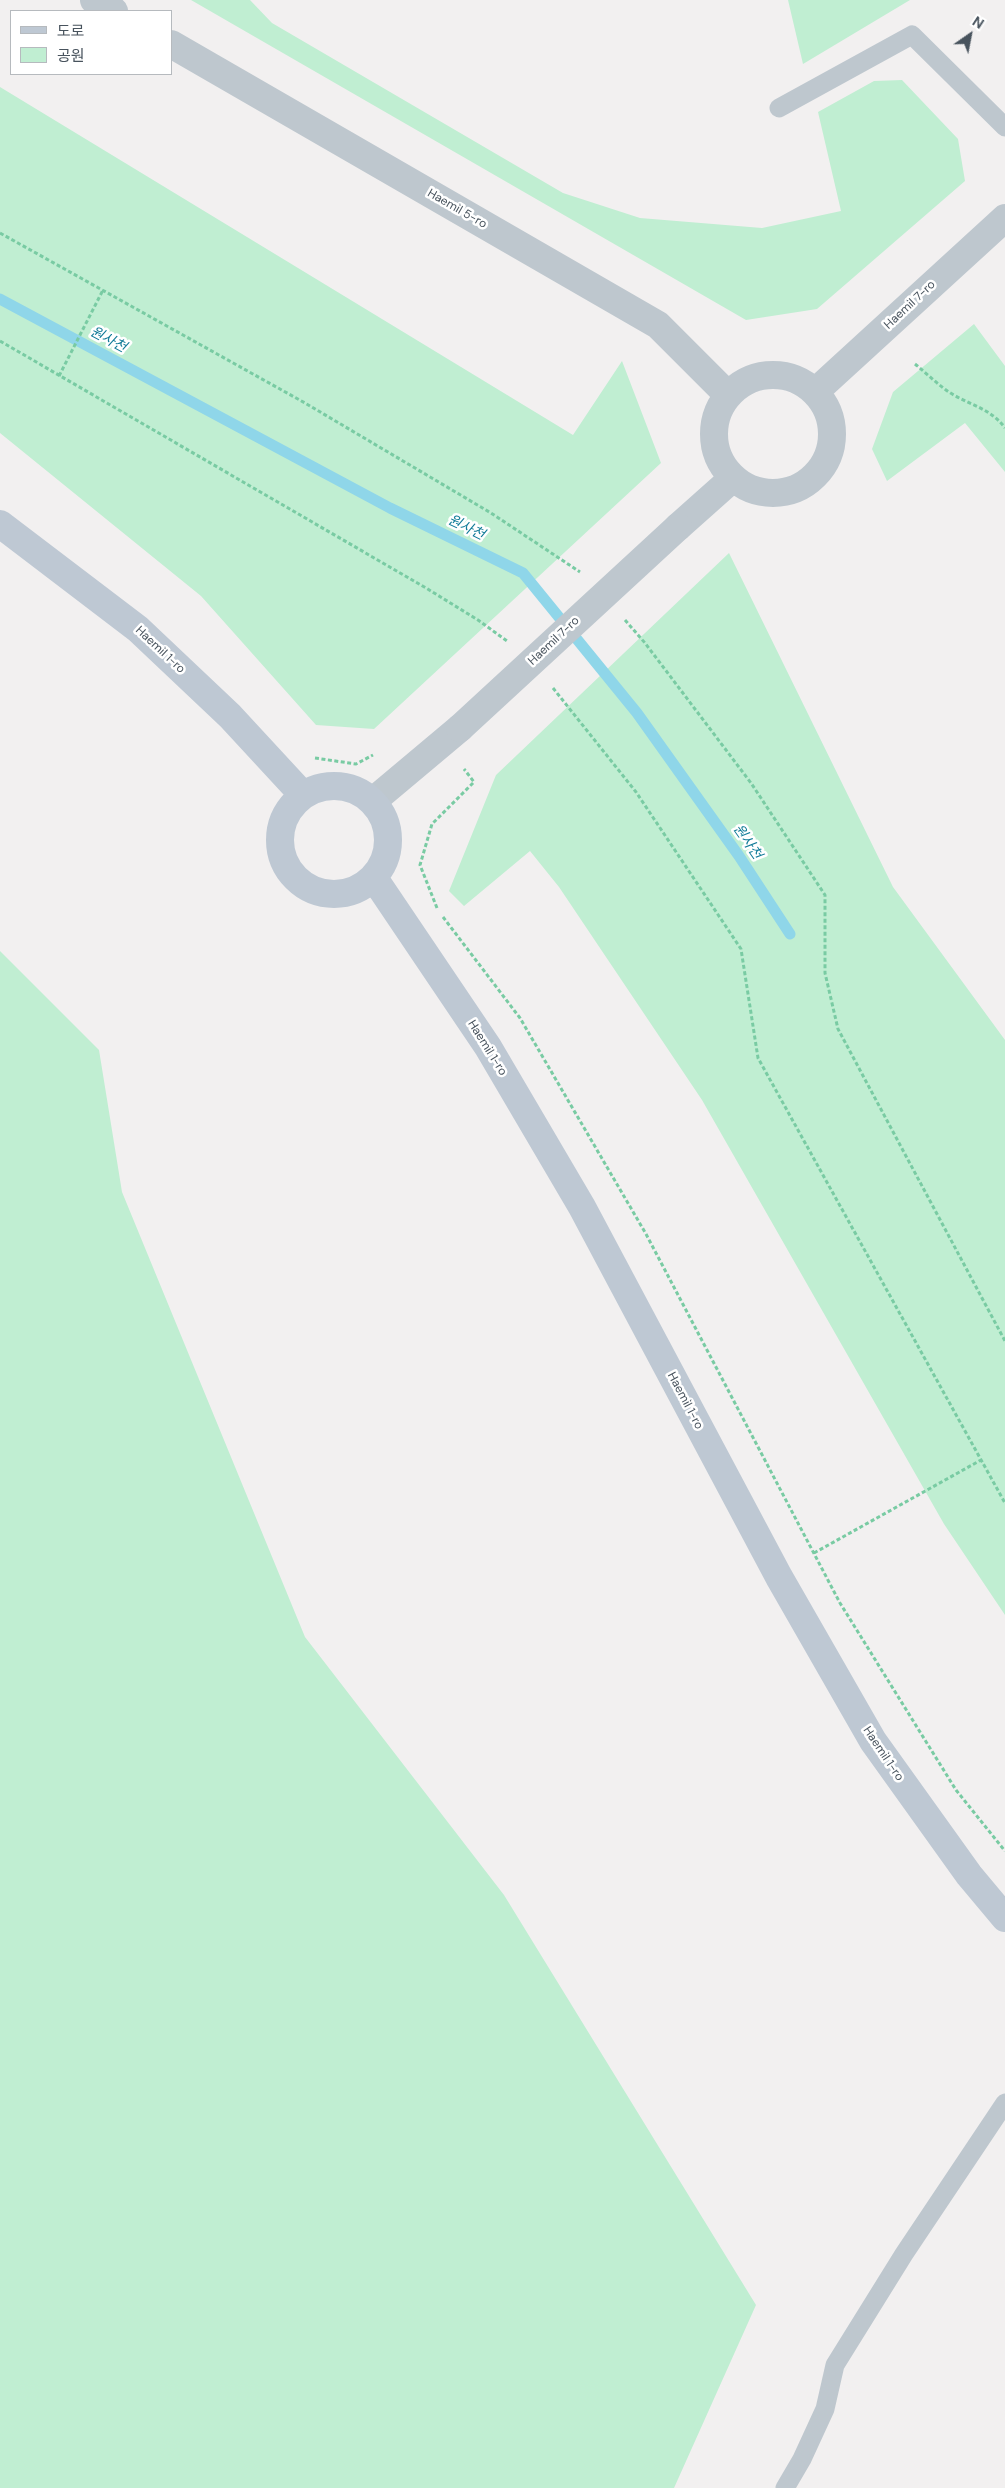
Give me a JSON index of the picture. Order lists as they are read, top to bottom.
{
  "streets": {
    "street": ["Haemil 5-ro", "Haemil 7-ro", "Haemil 1-ro"]
  },
  "crossings": [
    ["Haemil 5-ro", "Haemil 7-ro"],
    ["Haemil 7-ro", "Haemil 1-ro"]
  ],
  "water": ["원사천"],
  "legend": ["도로", "공원"],
  "north": "top right"
}
